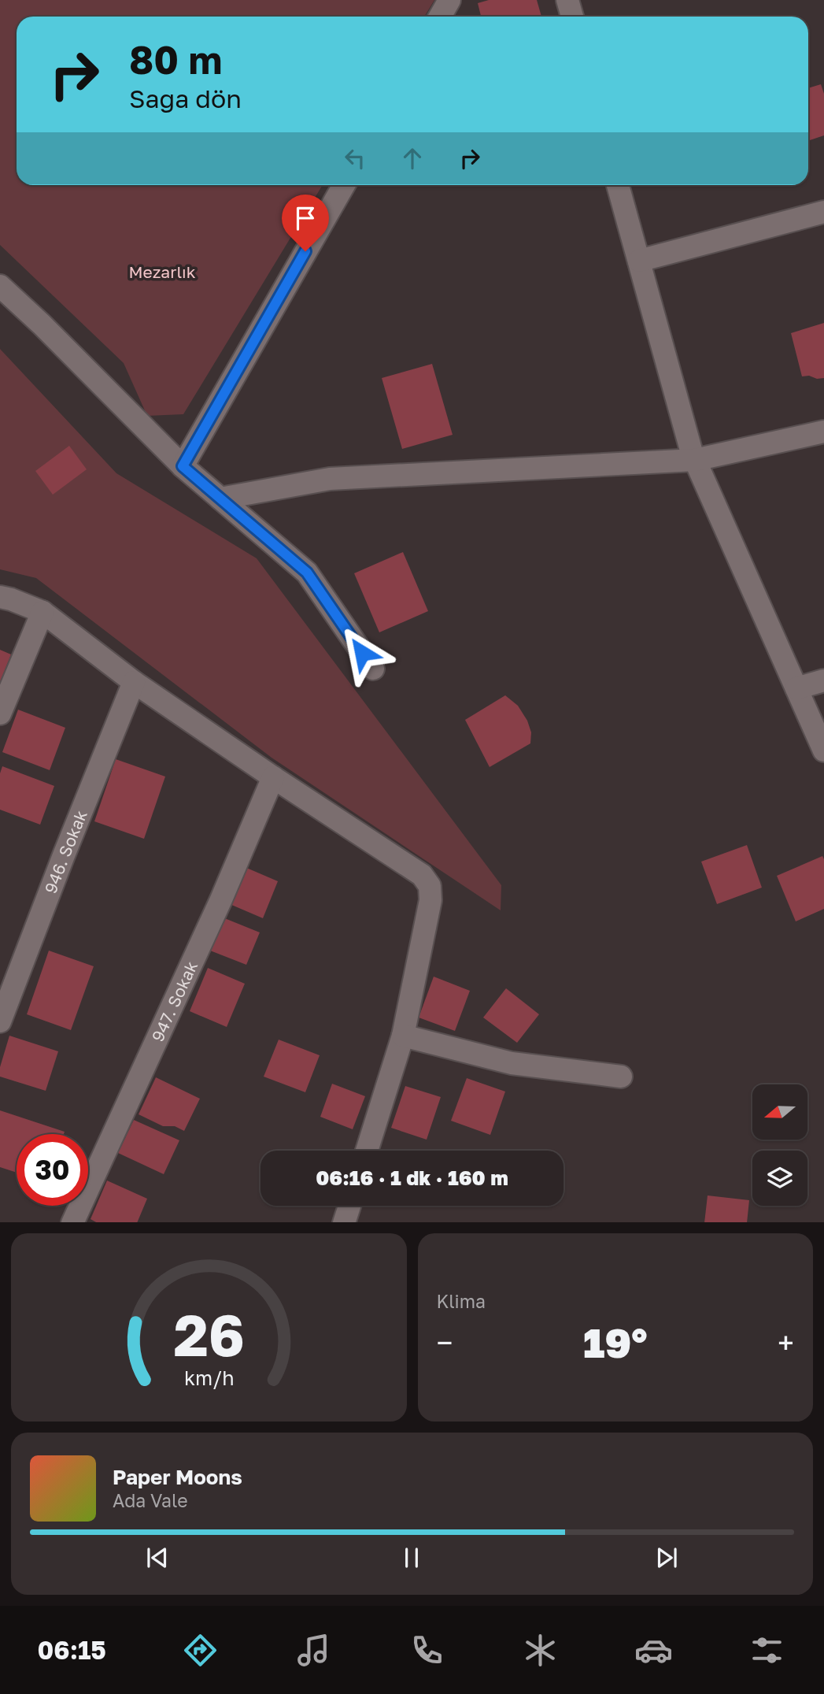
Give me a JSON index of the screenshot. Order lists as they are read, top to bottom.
{
  "streets": {
    "street": ["946. Sokak", "947. Sokak"]
  },
  "parks": ["Mezarlık"],
  "north": "left",
  "page": {
    "turn": ["80 m", "Sağa dön"],
    "limit": "30",
    "trip": "06:16 · 1 dk · 160 m",
    "tile": "Klima",
    "heat": ["−", "19°", "+"],
    "song": ["Paper Moons", "Ada Vale"],
    "tabs": "06:15",
    "gauge": ["26", "km/h"]
  }
}
